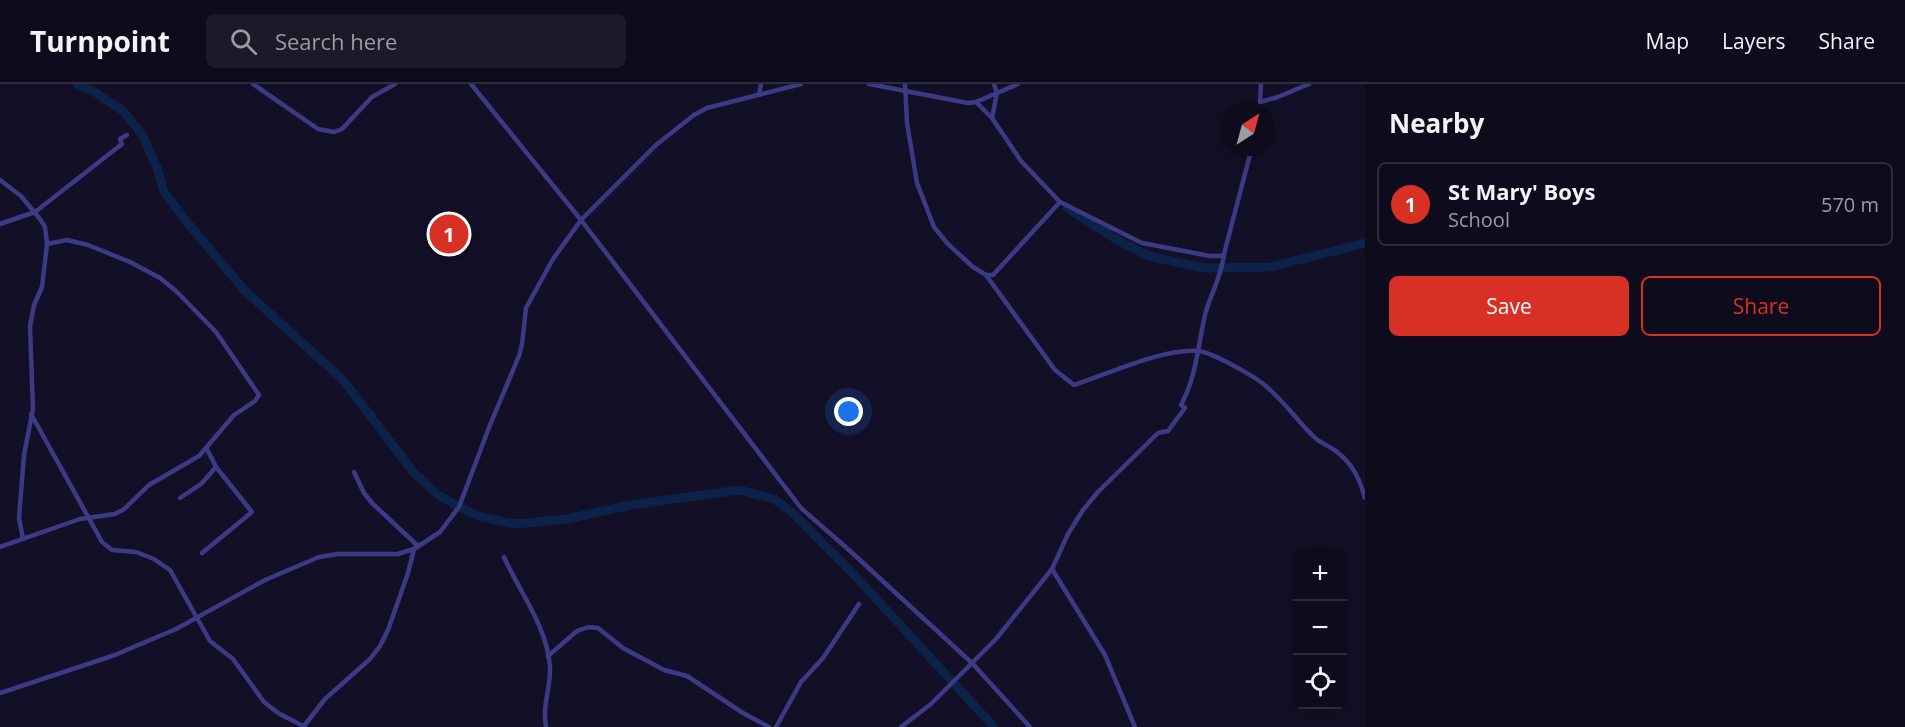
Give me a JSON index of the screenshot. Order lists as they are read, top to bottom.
{
  "north": "top right",
  "page": {
    "header": "Turnpoint",
    "search": "Search here",
    "nav": ["Map", "Layers", "Share"],
    "heading": "Nearby",
    "list": [
      {
        "mark": "1",
        "name": "St Mary' Boys",
        "note": "School",
        "value": "570 m"
      }
    ],
    "pins": "1",
    "buttons": ["Save", "Share"],
    "map_buttons": ["+", "−"]
  }
}
